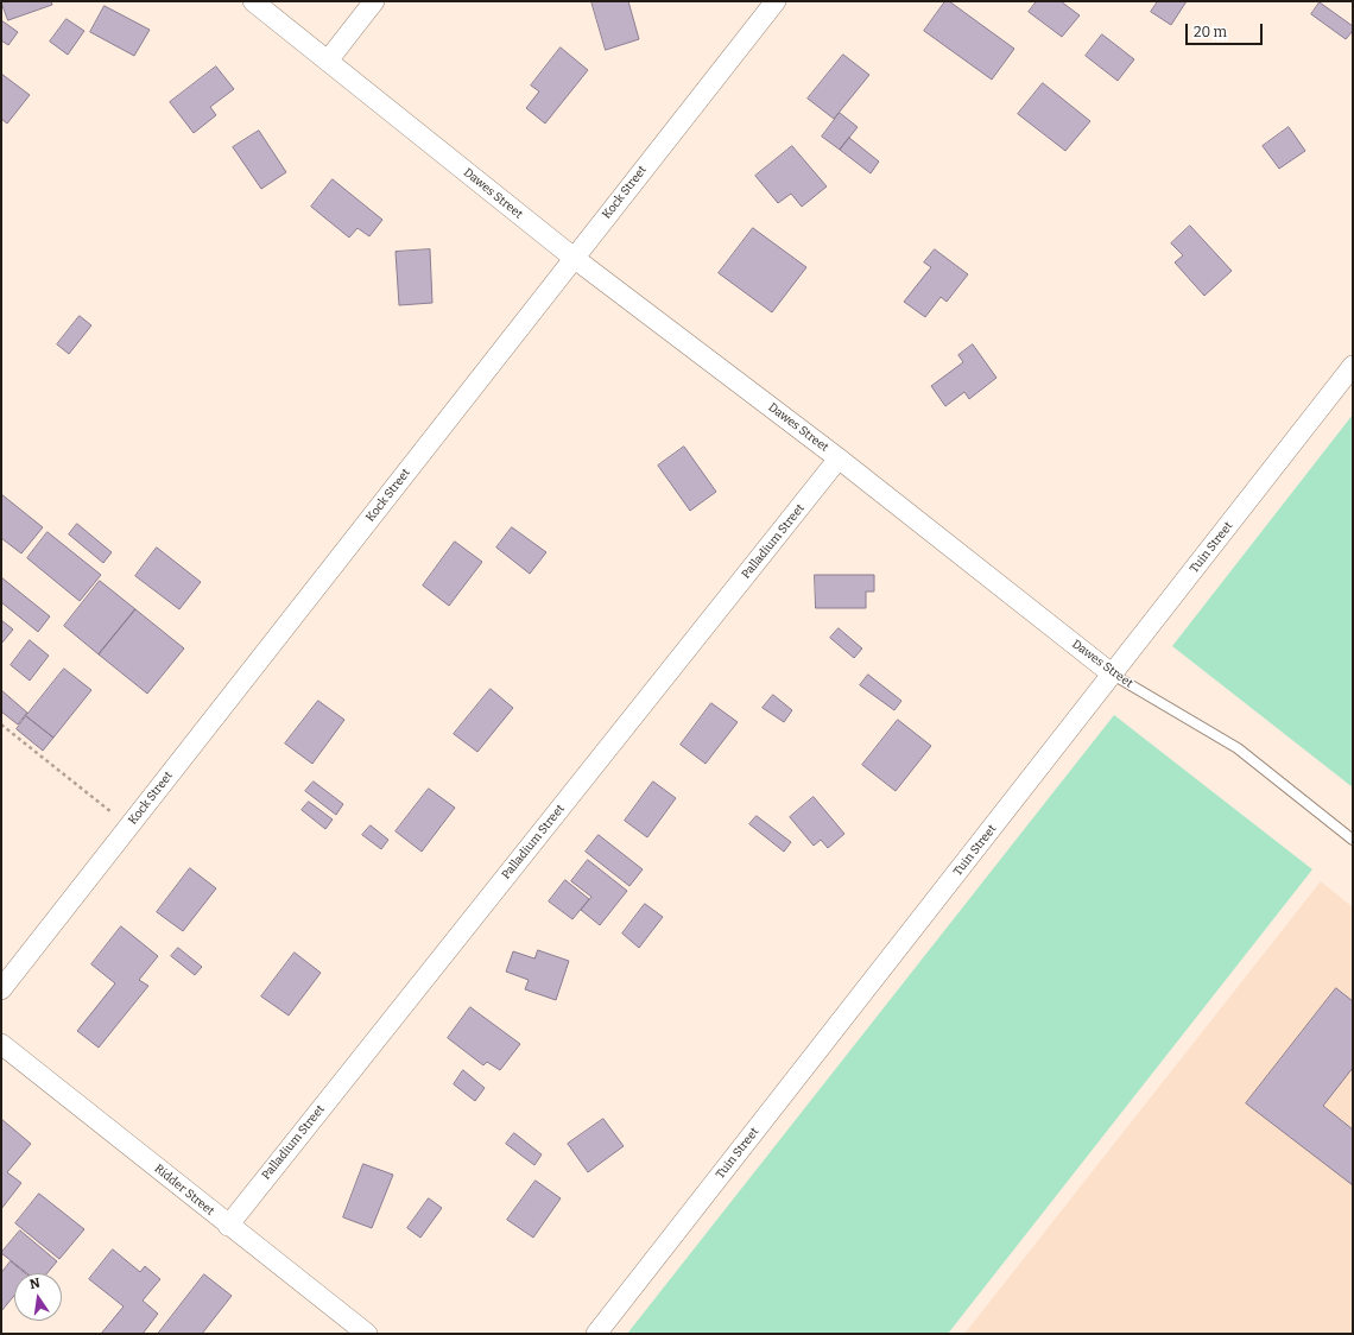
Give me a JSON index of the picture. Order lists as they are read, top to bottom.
{
  "streets": {
    "street": [
      "Kock Street",
      "Dawes Street",
      "Palladium Street",
      "Tuin Street",
      "Ridder Street"
    ]
  },
  "crossings": [
    ["Kock Street", "Dawes Street"],
    ["Dawes Street", "Palladium Street"],
    ["Dawes Street", "Tuin Street"],
    ["Palladium Street", "Ridder Street"]
  ],
  "scale_bar": "20 m",
  "north": "top"
}
